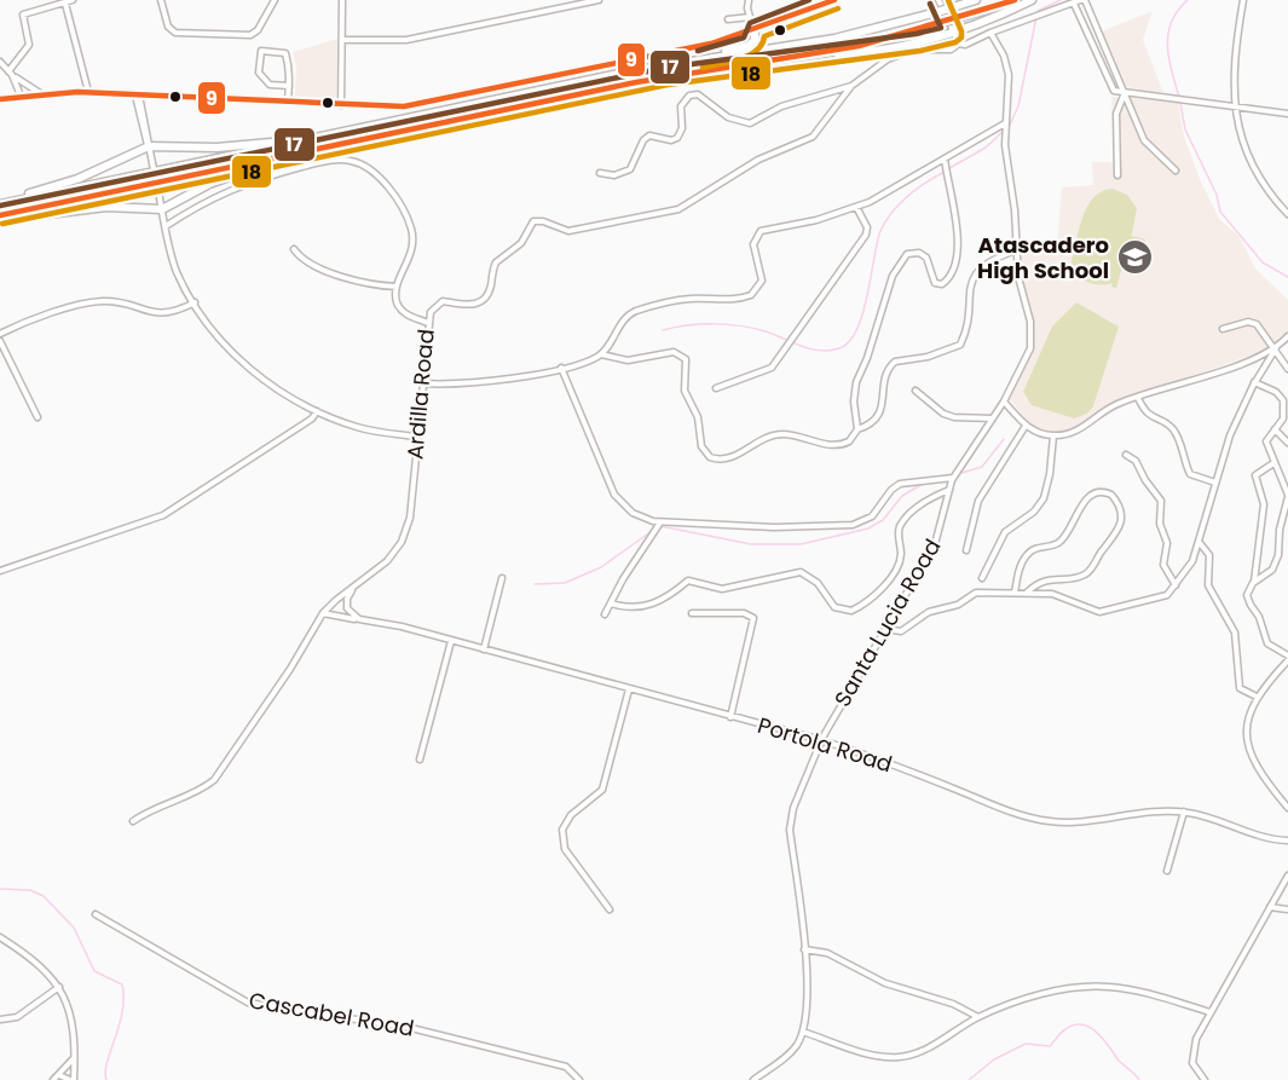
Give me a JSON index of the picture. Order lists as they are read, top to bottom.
{
  "streets": {
    "street": [
      "Ardilla Road",
      "Santa Lucia Road",
      "Portola Road",
      "Cascabel Road"
    ]
  },
  "crossings": [
    ["Ardilla Road", "Santa Lucia Road"],
    ["Ardilla Road", "Portola Road"],
    ["Santa Lucia Road", "Portola Road"]
  ],
  "places": {
    "school or university": ["Atascadero High School"]
  },
  "lines": ["transit line 9", "transit line 18", "transit line 17"]
}
